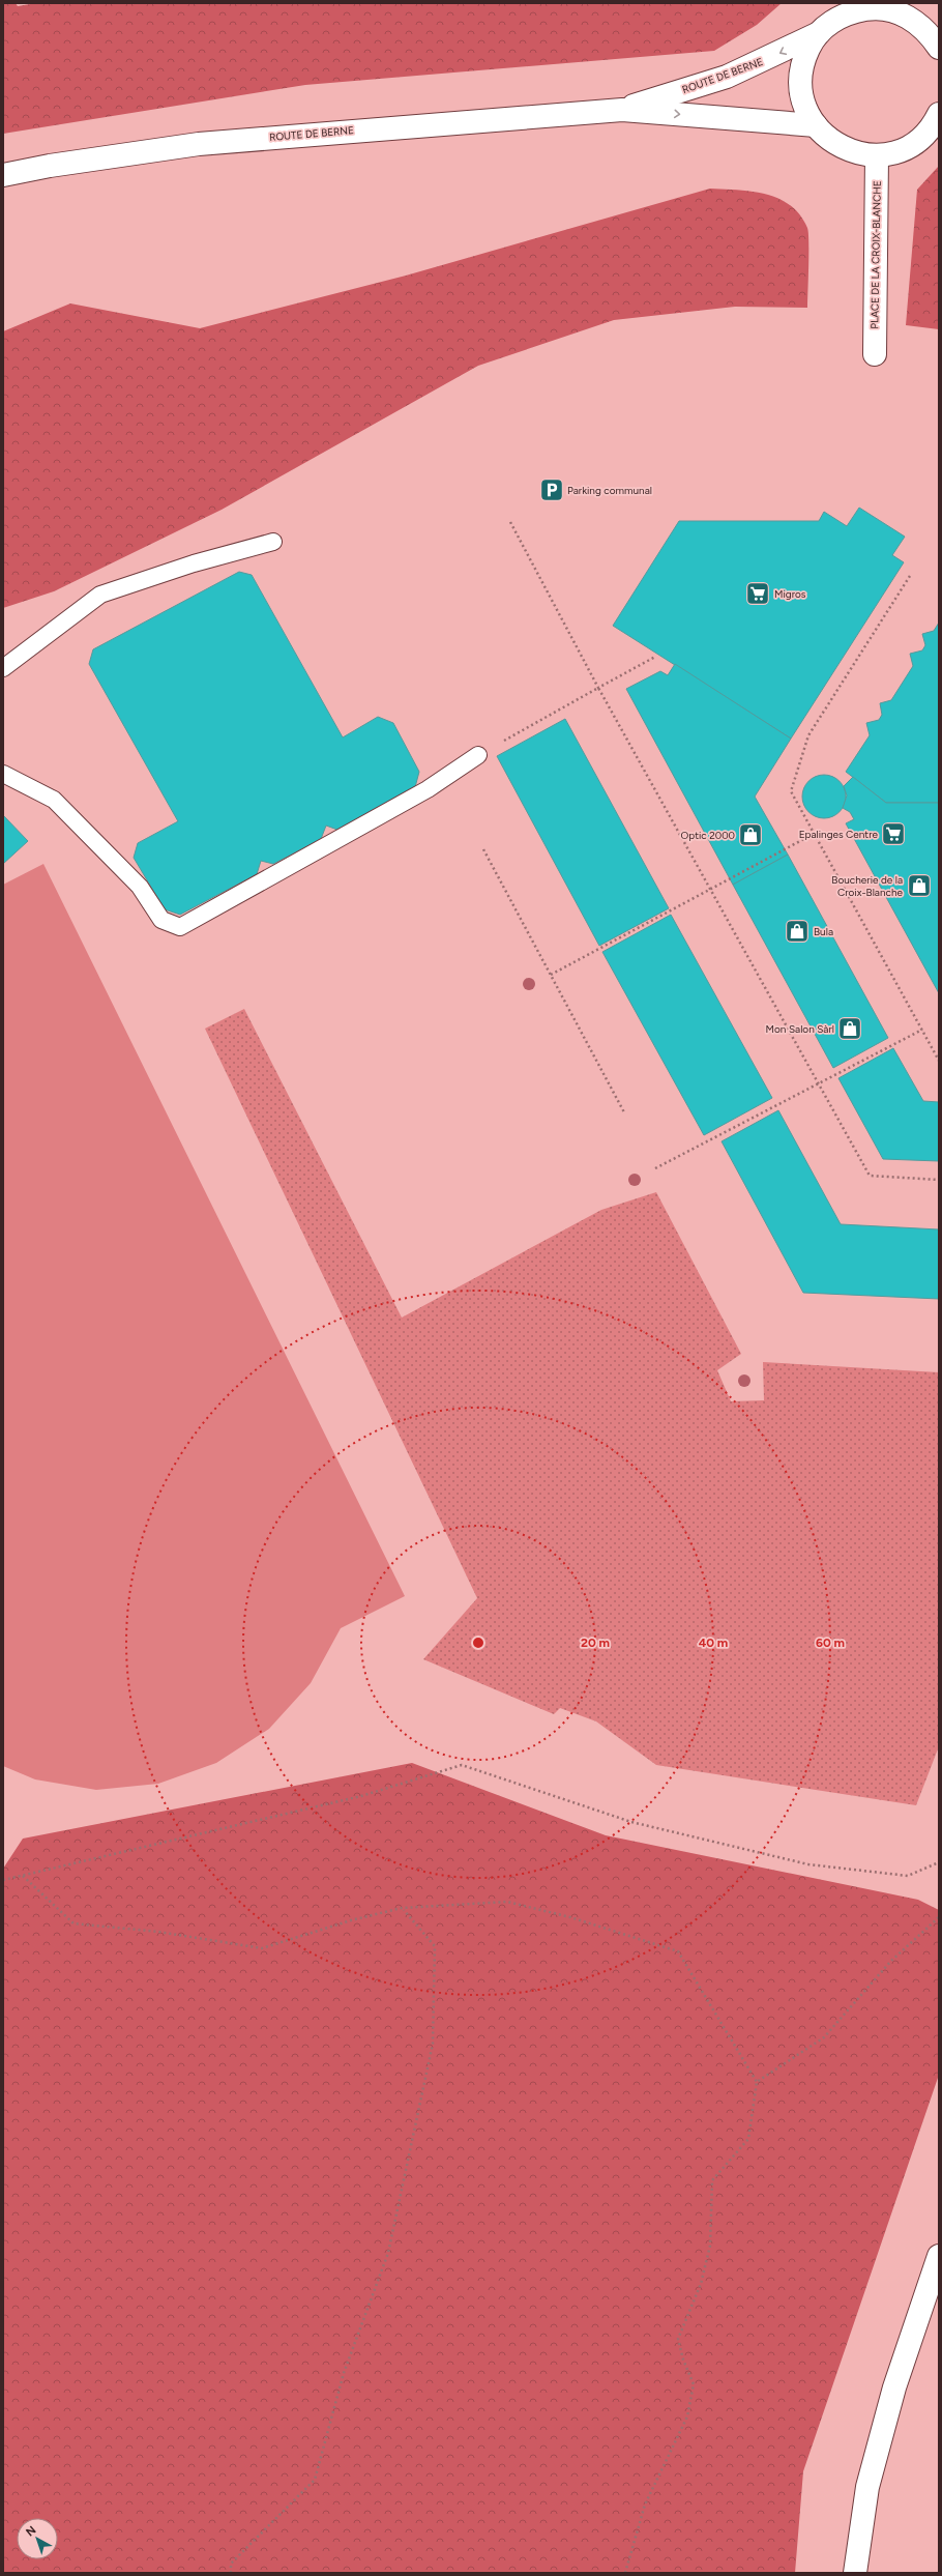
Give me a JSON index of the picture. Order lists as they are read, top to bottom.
{
  "streets": {
    "main road": ["ROUTE DE BERNE", "PLACE DE LA CROIX-BLANCHE"]
  },
  "places": {
    "parking": ["Parking communal"],
    "supermarket": ["Migros", "Epalinges Centre"],
    "shop": [
      "Optic 2000",
      "Boucherie de la Croix-Blanche",
      "Bula",
      "Mon Salon Sàrl"
    ]
  },
  "north": "top left",
  "rings": ["20 m", "40 m", "60 m"]
}
